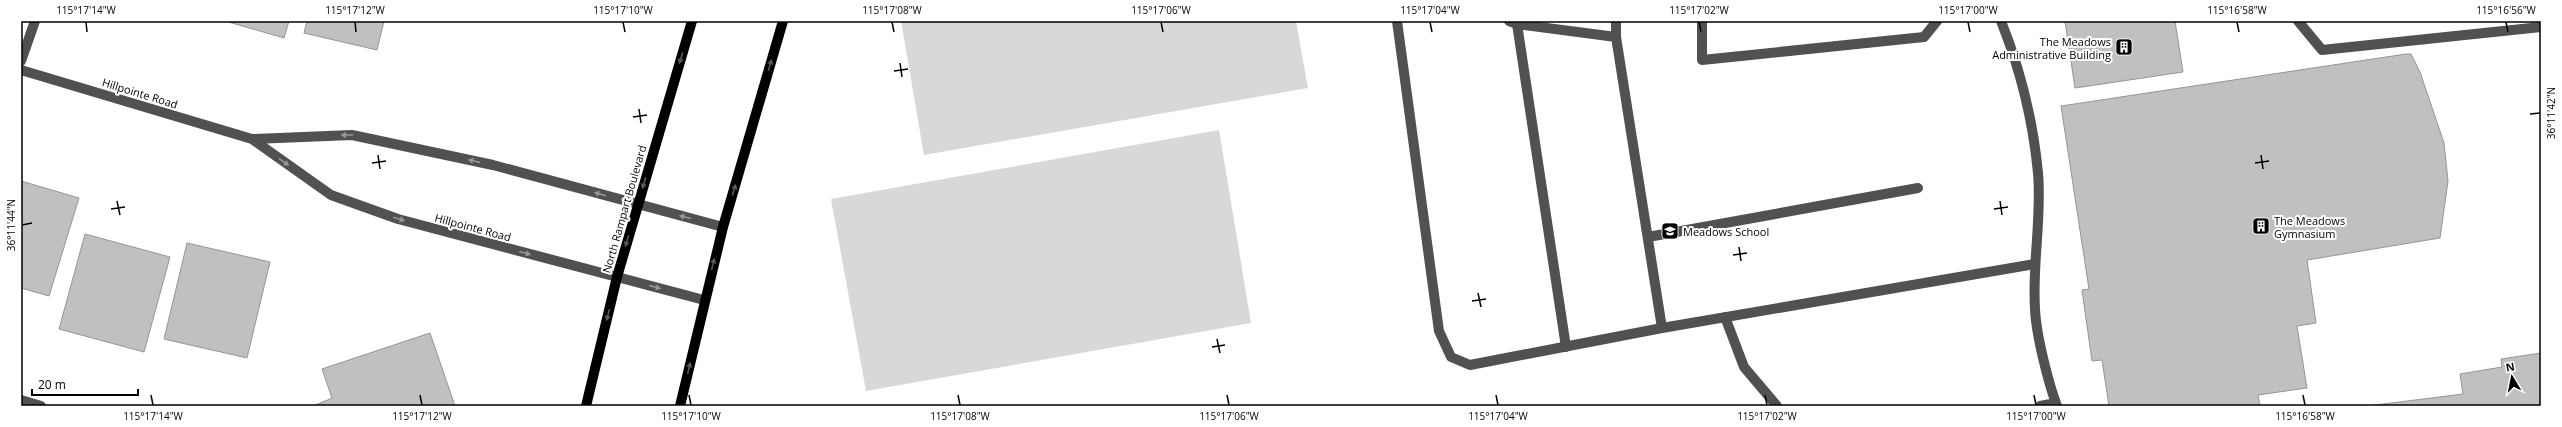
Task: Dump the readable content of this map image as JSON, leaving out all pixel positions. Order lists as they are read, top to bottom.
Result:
{
  "streets": {
    "main road": ["North Rampart Boulevard"],
    "street": ["Hillpointe Road"]
  },
  "crossings": [
    ["Hillpointe Road", "North Rampart Boulevard"]
  ],
  "places": {
    "building": ["The Meadows Administrative Building", "The Meadows Gymnasium"],
    "school or university": ["Meadows School"]
  },
  "scale_bar": "20 m",
  "north": "top",
  "coordinates": [
    "115°17'14\"W",
    "115°17'12\"W",
    "115°17'10\"W",
    "115°17'08\"W",
    "115°17'06\"W",
    "115°17'04\"W",
    "115°17'02\"W",
    "115°17'00\"W",
    "115°16'58\"W",
    "115°16'56\"W",
    "36°11'42\"N",
    "36°11'44\"N"
  ]
}
